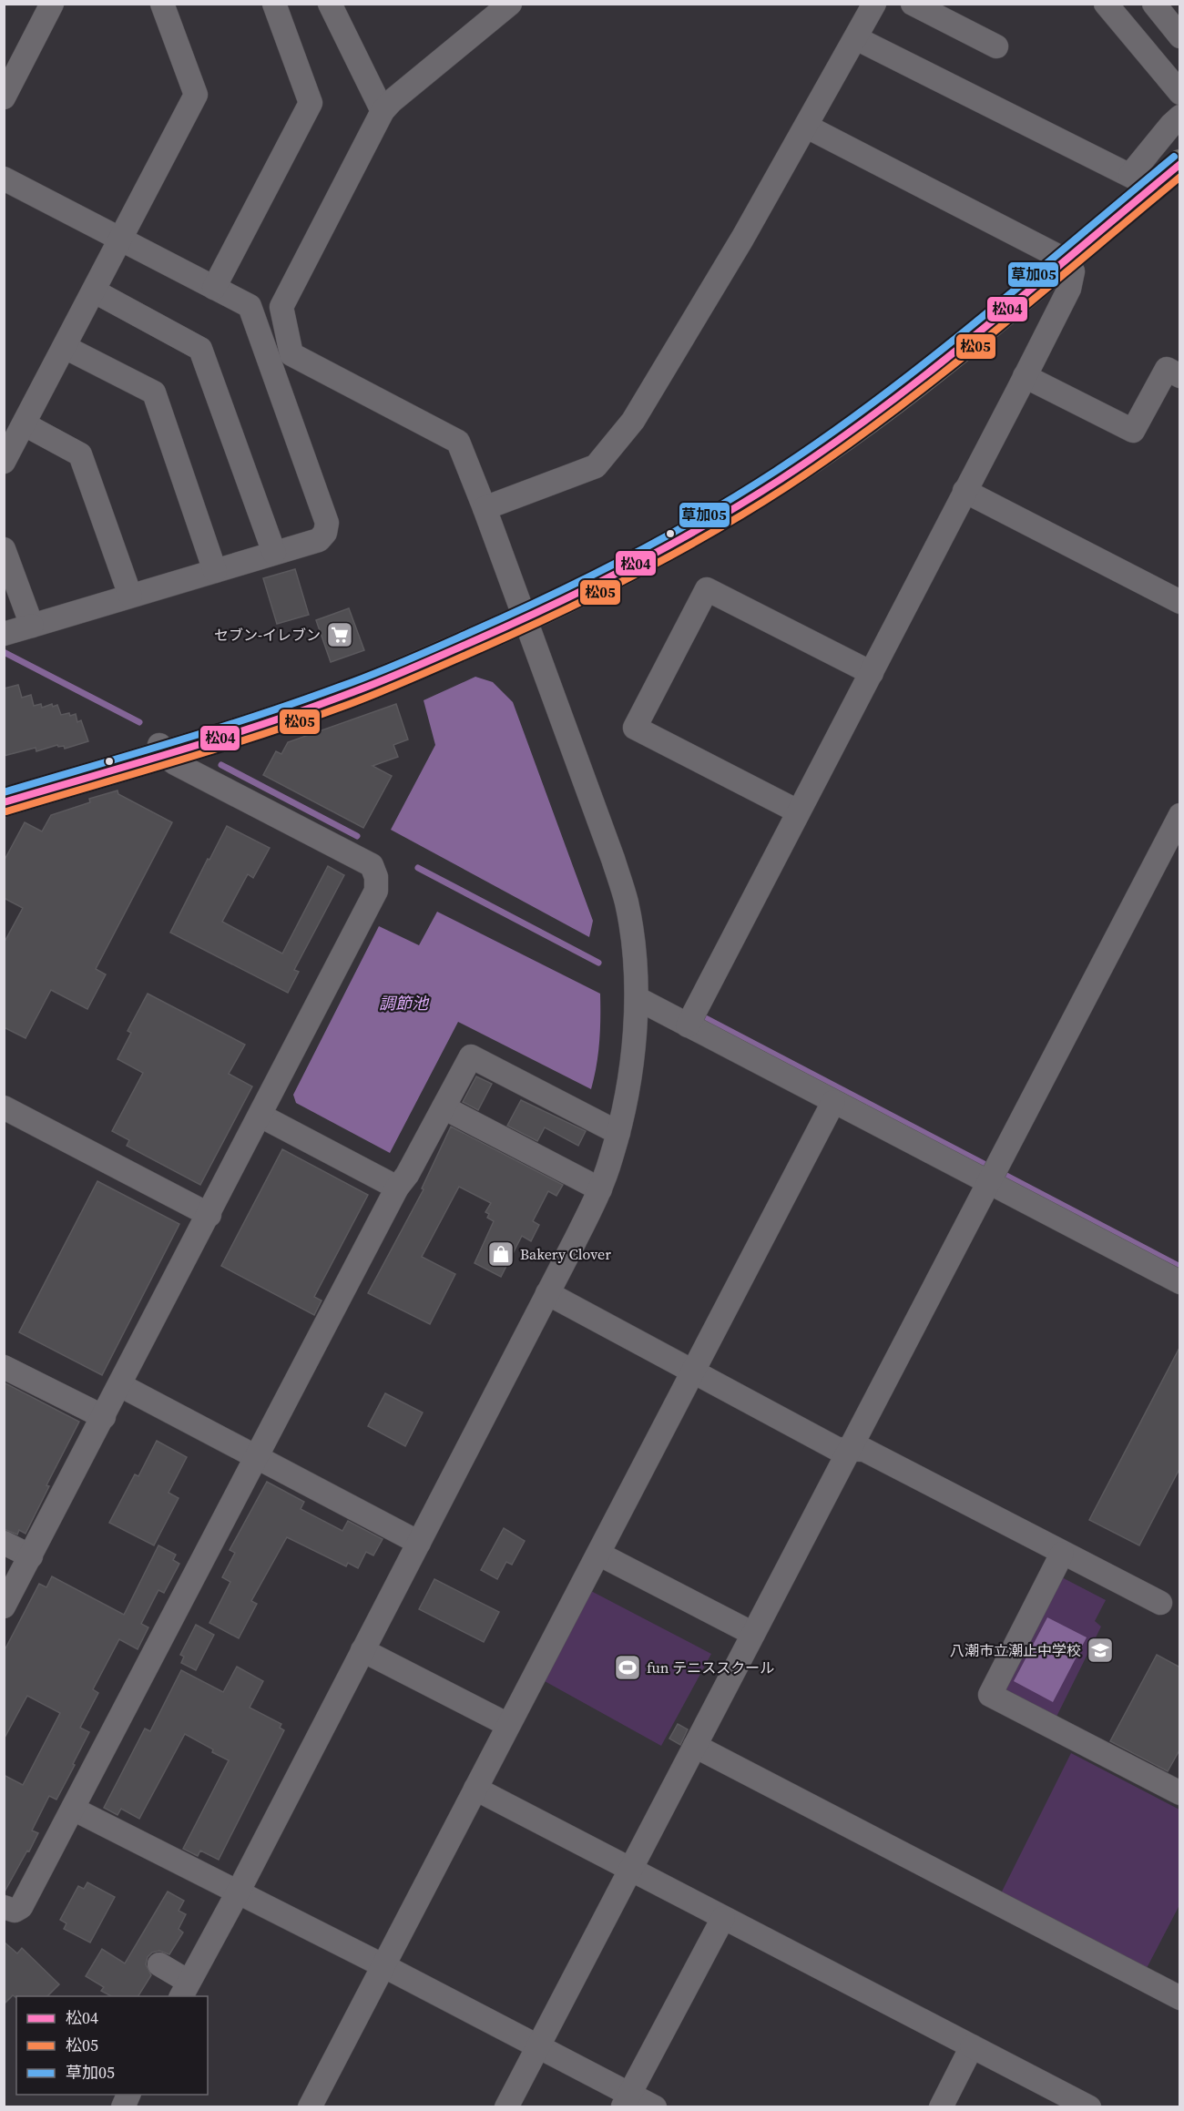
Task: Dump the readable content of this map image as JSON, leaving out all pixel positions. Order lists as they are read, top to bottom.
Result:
{
  "water": ["調節池"],
  "places": {
    "supermarket": ["セブン-イレブン"],
    "shop": ["Bakery Clover"],
    "school or university": ["八潮市立潮止中学校"],
    "sports": ["fun テニススクール"]
  },
  "lines": ["transit line 草加05", "transit line 松04", "transit line 松05"],
  "legend": ["松04", "松05", "草加05"]
}
